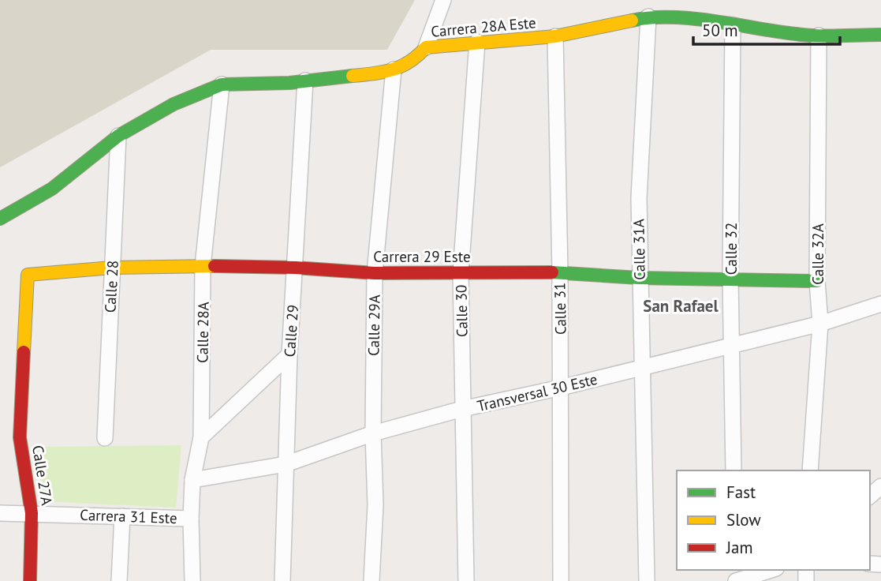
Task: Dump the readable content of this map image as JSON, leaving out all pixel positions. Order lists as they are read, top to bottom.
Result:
{
  "streets": {
    "street": [
      "Carrera 28A Este",
      "Calle 32",
      "Calle 31A",
      "Calle 32A",
      "Carrera 29 Este",
      "Calle 28",
      "Calle 31",
      "Calle 30",
      "Calle 29A",
      "Calle 29",
      "Calle 28A",
      "Transversal 30 Este",
      "Calle 27A",
      "Carrera 31 Este"
    ]
  },
  "crossings": [
    ["Carrera 28A Este", "Calle 32"],
    ["Carrera 28A Este", "Calle 31A"],
    ["Carrera 28A Este", "Calle 32A"],
    ["Carrera 28A Este", "Calle 28"],
    ["Carrera 28A Este", "Calle 31"],
    ["Carrera 28A Este", "Calle 30"],
    ["Carrera 28A Este", "Calle 29A"],
    ["Carrera 28A Este", "Calle 29"],
    ["Carrera 28A Este", "Calle 28A"],
    ["Calle 32", "Carrera 29 Este"],
    ["Calle 32", "Transversal 30 Este"],
    ["Calle 31A", "Carrera 29 Este"],
    ["Calle 31A", "Transversal 30 Este"],
    ["Calle 32A", "Carrera 29 Este"],
    ["Calle 32A", "Transversal 30 Este"],
    ["Carrera 29 Este", "Calle 28"],
    ["Carrera 29 Este", "Calle 31"],
    ["Carrera 29 Este", "Calle 30"],
    ["Carrera 29 Este", "Calle 29A"],
    ["Carrera 29 Este", "Calle 29"],
    ["Carrera 29 Este", "Calle 28A"],
    ["Carrera 29 Este", "Calle 27A"],
    ["Calle 31", "Transversal 30 Este"],
    ["Calle 30", "Transversal 30 Este"],
    ["Calle 29A", "Transversal 30 Este"],
    ["Calle 29", "Transversal 30 Este"],
    ["Calle 28A", "Transversal 30 Este"],
    ["Calle 28A", "Carrera 31 Este"],
    ["Calle 27A", "Carrera 31 Este"]
  ],
  "districts": ["San Rafael"],
  "legend": ["Fast", "Slow", "Jam"],
  "scale_bar": "50 m"
}
